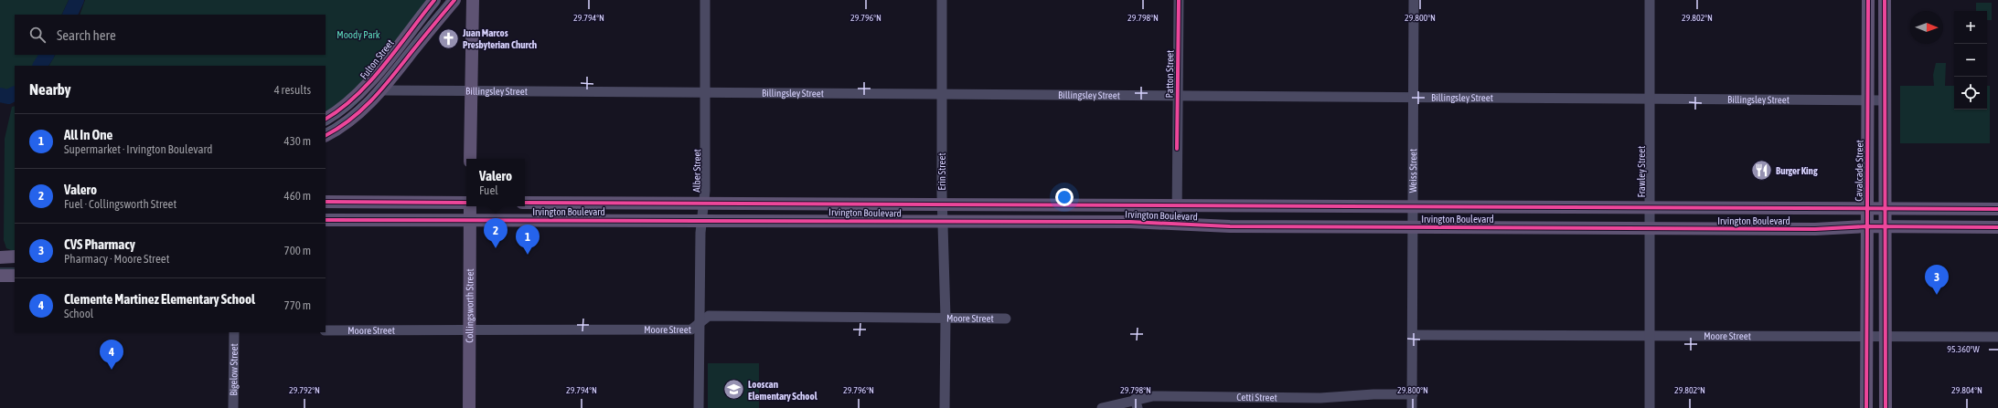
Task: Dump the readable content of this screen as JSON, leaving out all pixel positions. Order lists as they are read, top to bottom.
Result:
{
  "streets": {
    "main road": [
      "Fulton Street",
      "Cavalcade Street",
      "Irvington Boulevard",
      "Collingsworth Street"
    ],
    "street": [
      "Patton Street",
      "Billingsley Street",
      "Alber Street",
      "Weiss Street",
      "Erin Street",
      "Frawley Street",
      "Moore Street",
      "Bigelow Street",
      "Cetti Street"
    ]
  },
  "crossings": [
    ["Patton Street", "Billingsley Street"],
    ["Patton Street", "Irvington Boulevard"],
    ["Billingsley Street", "Alber Street"],
    ["Billingsley Street", "Weiss Street"],
    ["Billingsley Street", "Cavalcade Street"],
    ["Billingsley Street", "Erin Street"],
    ["Billingsley Street", "Frawley Street"],
    ["Alber Street", "Irvington Boulevard"],
    ["Alber Street", "Moore Street"],
    ["Weiss Street", "Irvington Boulevard"],
    ["Weiss Street", "Moore Street"],
    ["Weiss Street", "Cetti Street"],
    ["Cavalcade Street", "Irvington Boulevard"],
    ["Cavalcade Street", "Moore Street"],
    ["Erin Street", "Irvington Boulevard"],
    ["Erin Street", "Moore Street"],
    ["Frawley Street", "Irvington Boulevard"],
    ["Frawley Street", "Moore Street"],
    ["Irvington Boulevard", "Collingsworth Street"],
    ["Collingsworth Street", "Moore Street"]
  ],
  "parks": ["Moody Park"],
  "places": {
    "church": ["Juan Marcos Presbyterian Church"],
    "restaurant": ["Burger King"],
    "school or university": ["Looscan Elementary School"]
  },
  "north": "right",
  "page": {
    "map_buttons": ["+", "−"],
    "search": "Search here",
    "heading": ["Nearby", "4 results"],
    "list": [
      {
        "mark": "1",
        "name": "All In One",
        "note": "Supermarket · Irvington Boulevard",
        "value": "430 m"
      },
      {
        "mark": "2",
        "name": "Valero",
        "note": "Fuel · Collingsworth Street",
        "value": "460 m"
      },
      {
        "mark": "3",
        "name": "CVS Pharmacy",
        "note": "Pharmacy · Moore Street",
        "value": "700 m"
      },
      {
        "mark": "4",
        "name": "Clemente Martinez Elementary School",
        "note": "School",
        "value": "770 m"
      }
    ],
    "popup": ["Valero", "Fuel"],
    "pins": [
      "2",
      "1",
      "3",
      "4"
    ]
  },
  "coordinates": [
    "29.794°N",
    "29.796°N",
    "29.798°N",
    "29.800°N",
    "29.802°N",
    "95.360°W",
    "29.792°N",
    "29.804°N"
  ]
}
